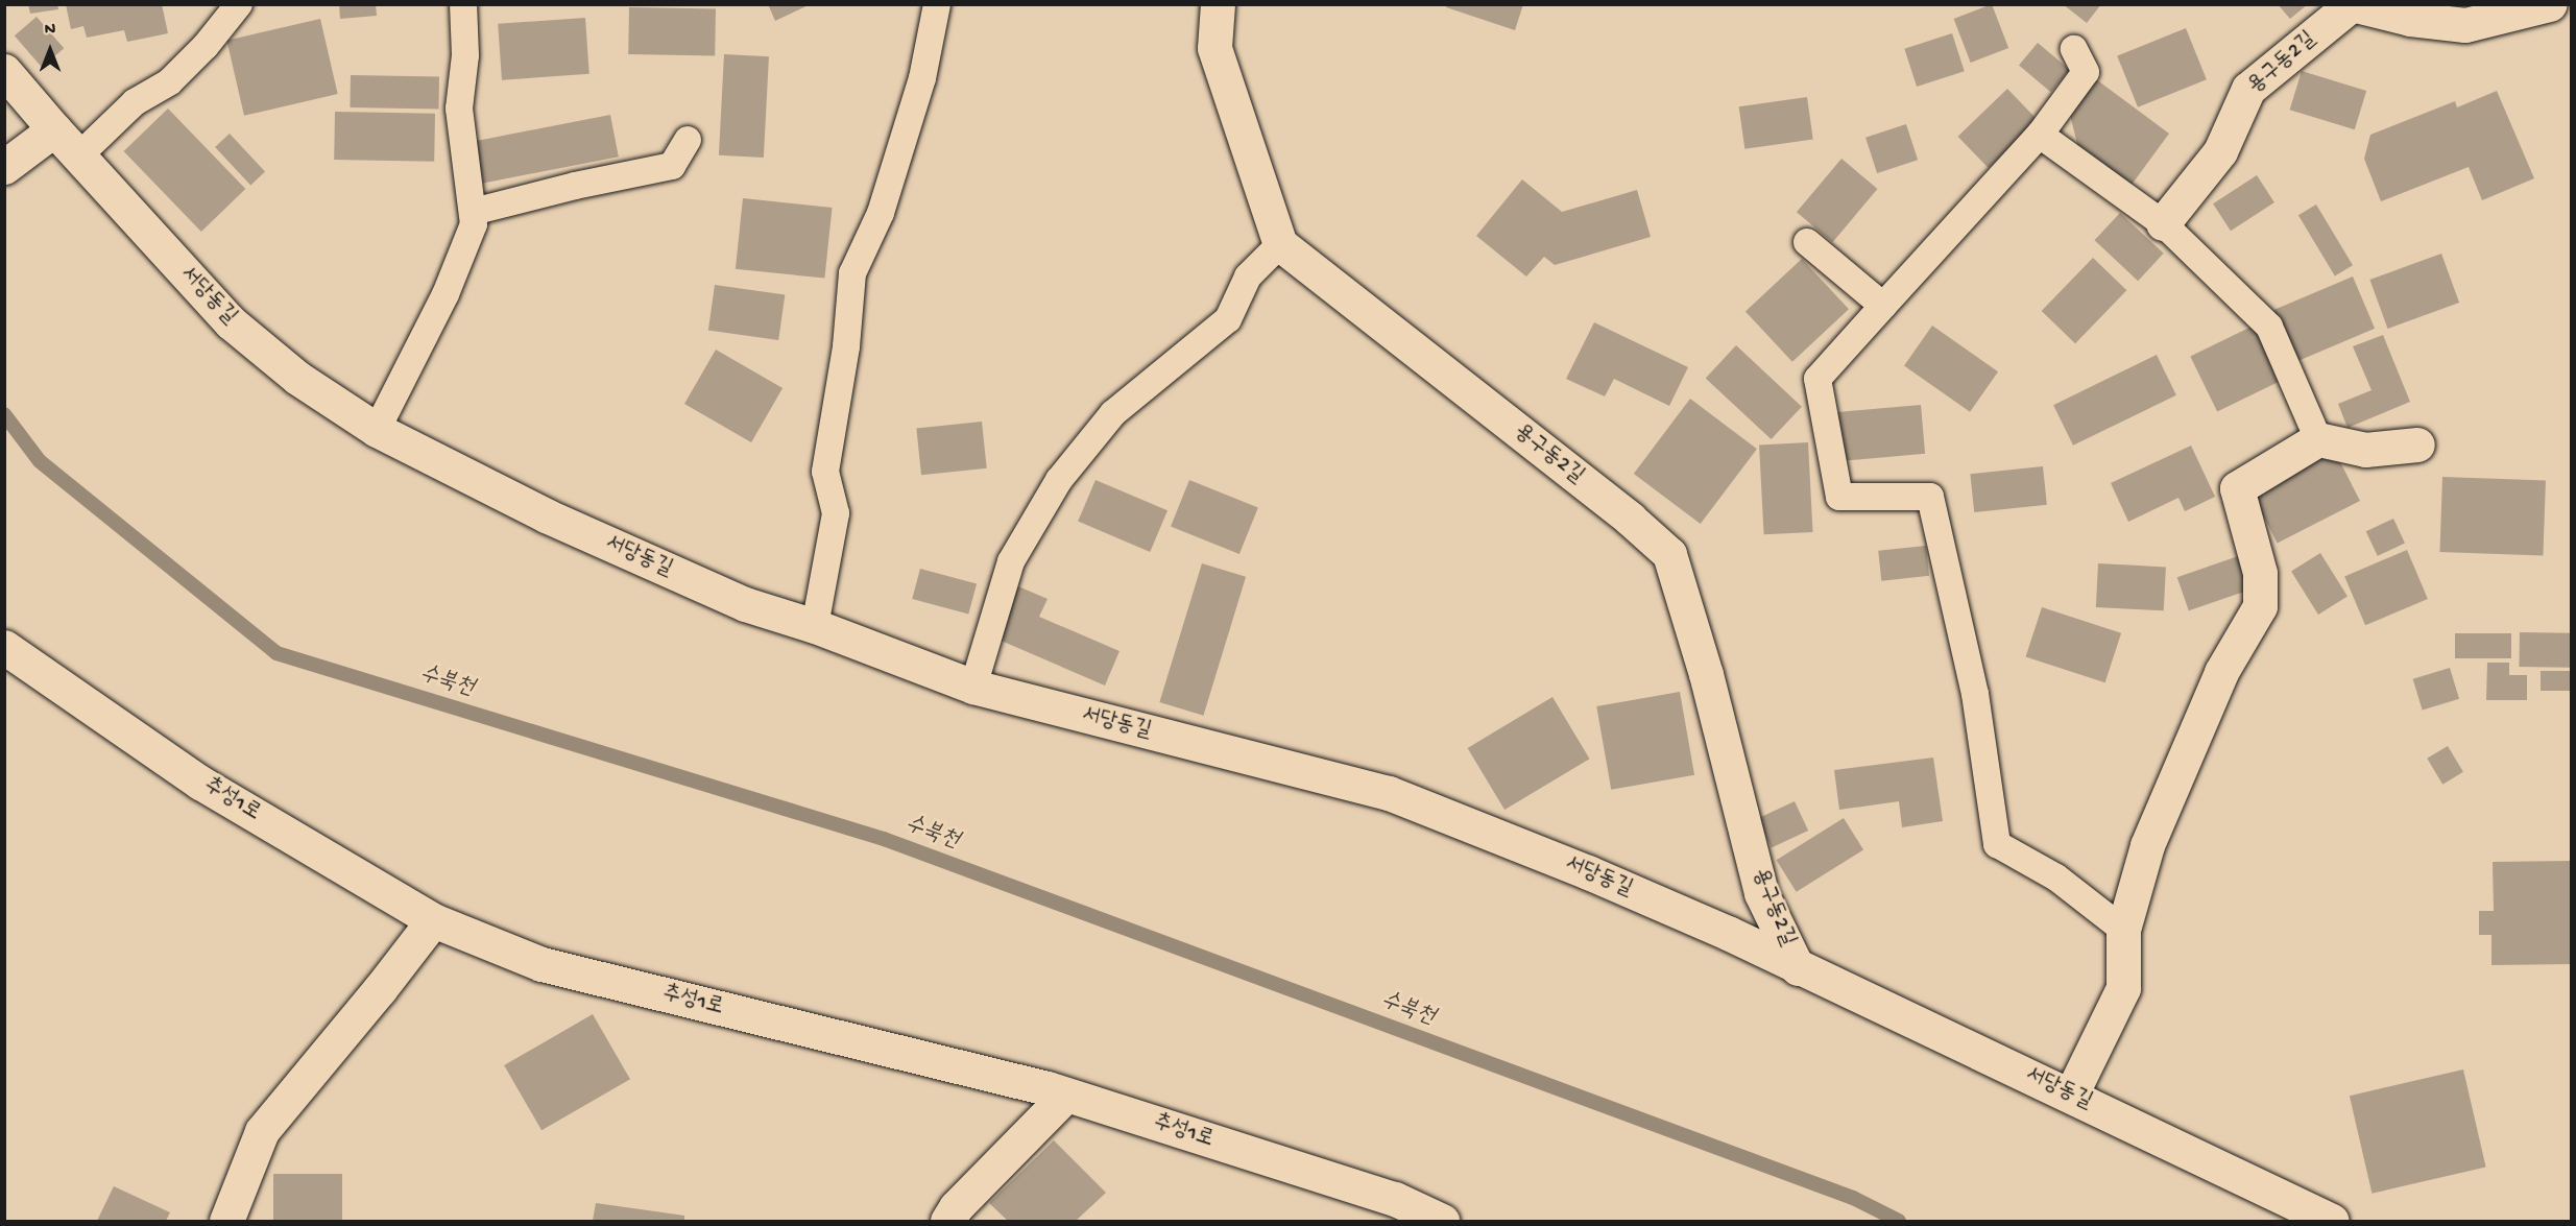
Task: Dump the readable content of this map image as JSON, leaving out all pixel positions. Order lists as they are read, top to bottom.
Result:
{
  "streets": {
    "street": ["용구동2길", "서당동길", "추성1로"]
  },
  "crossings": [
    ["용구동2길", "서당동길"]
  ],
  "water": ["수북천"],
  "north": "top"
}
